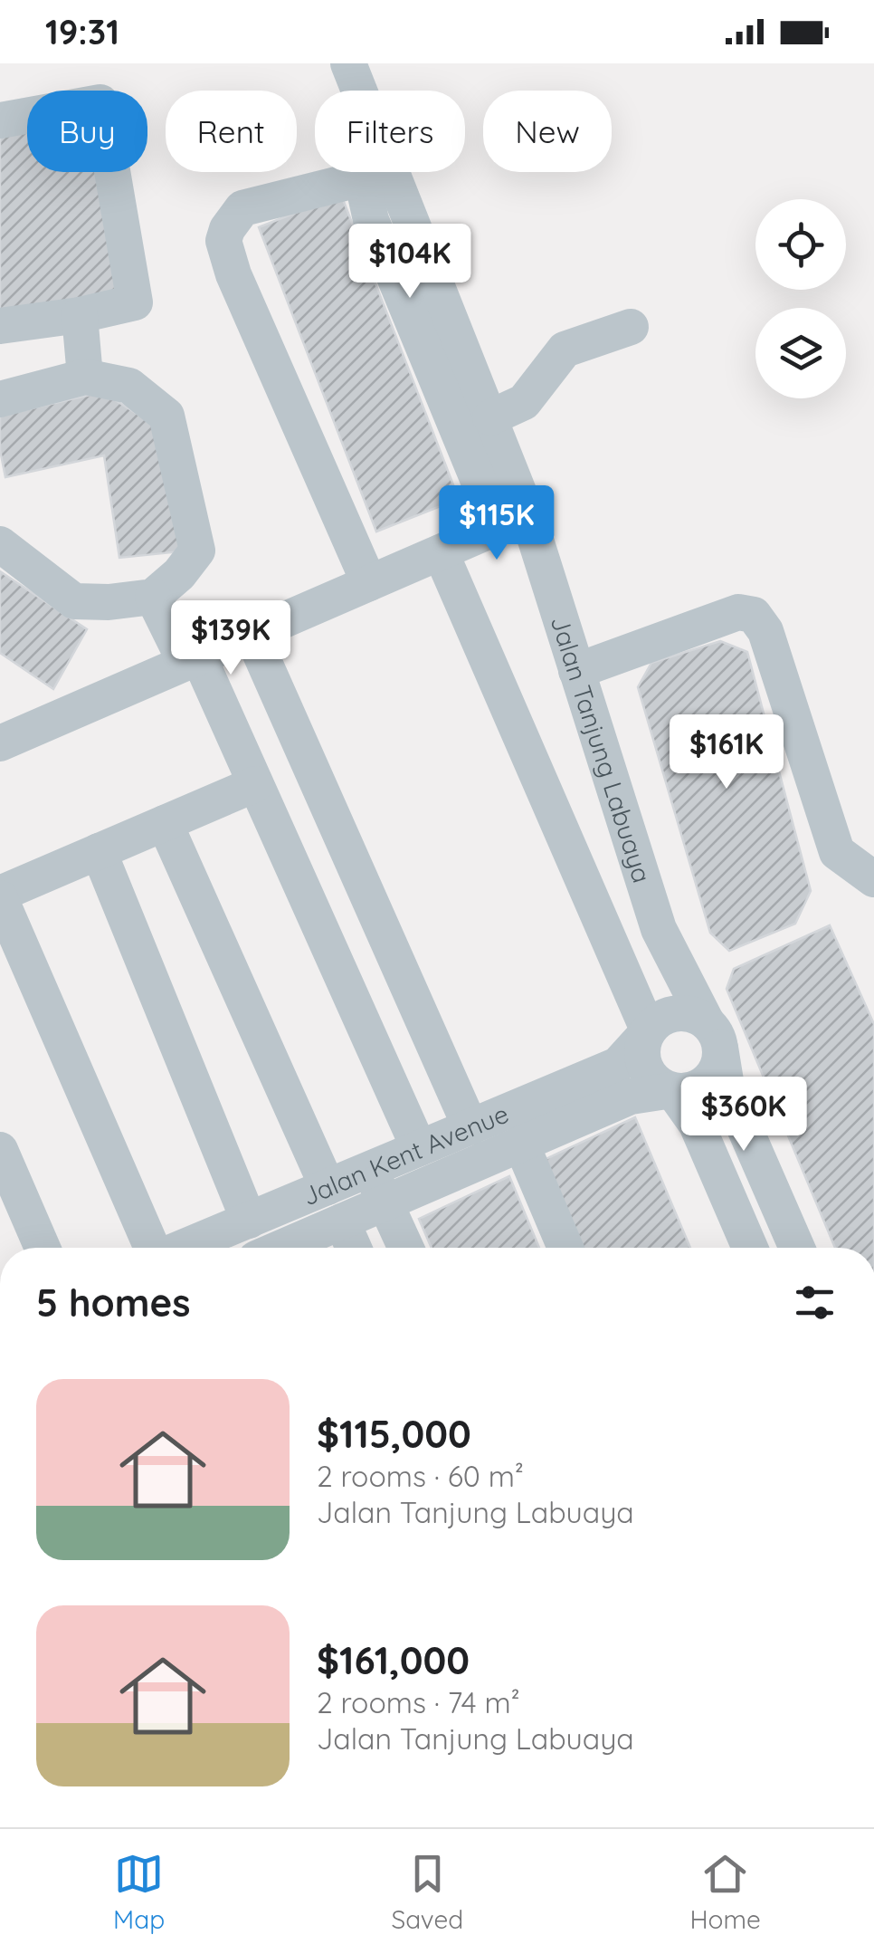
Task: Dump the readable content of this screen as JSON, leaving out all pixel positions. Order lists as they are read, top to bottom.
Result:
{
  "streets": {
    "street": ["Jalan Tanjung Labuaya", "Jalan Kent Avenue"]
  },
  "page": {
    "status": "19:31",
    "chip": [
      "Buy",
      "Rent",
      "Filters",
      "New"
    ],
    "price": [
      "$104K",
      "$115K",
      "$139K",
      "$161K",
      "$360K"
    ],
    "heading": "5 homes",
    "list": [
      {
        "name": "$115,000",
        "note": "2 rooms · 60 m² · Jalan Tanjung Labuaya"
      },
      {
        "name": "$161,000",
        "note": "2 rooms · 74 m² · Jalan Tanjung Labuaya"
      }
    ],
    "tabs": ["Map", "Saved", "Home"]
  }
}
